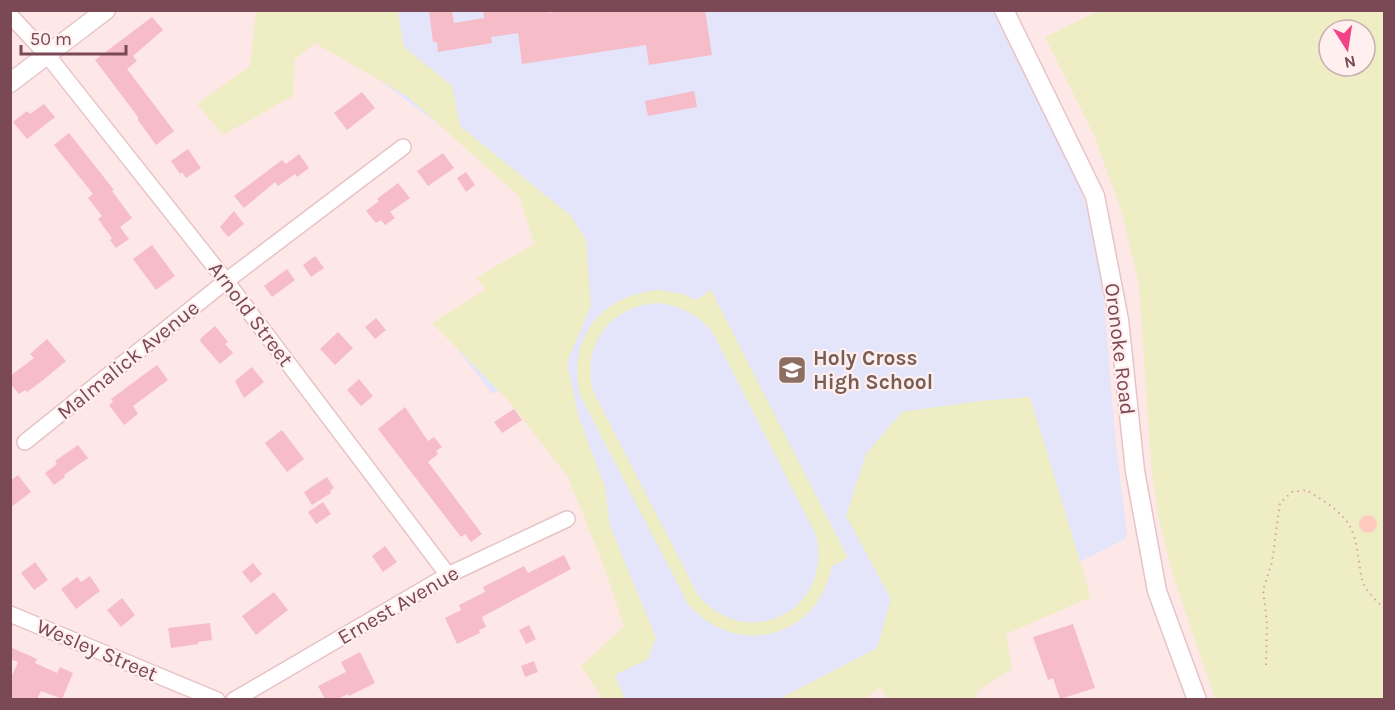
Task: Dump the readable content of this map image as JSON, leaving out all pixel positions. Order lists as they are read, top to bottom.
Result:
{
  "streets": {
    "street": [
      "Arnold Street",
      "Oronoke Road",
      "Malmalick Avenue",
      "Ernest Avenue",
      "Wesley Street"
    ]
  },
  "crossings": [
    ["Arnold Street", "Malmalick Avenue"],
    ["Arnold Street", "Ernest Avenue"]
  ],
  "places": {
    "school or university": ["Holy Cross High School"]
  },
  "scale_bar": "50 m",
  "north": "bottom"
}
